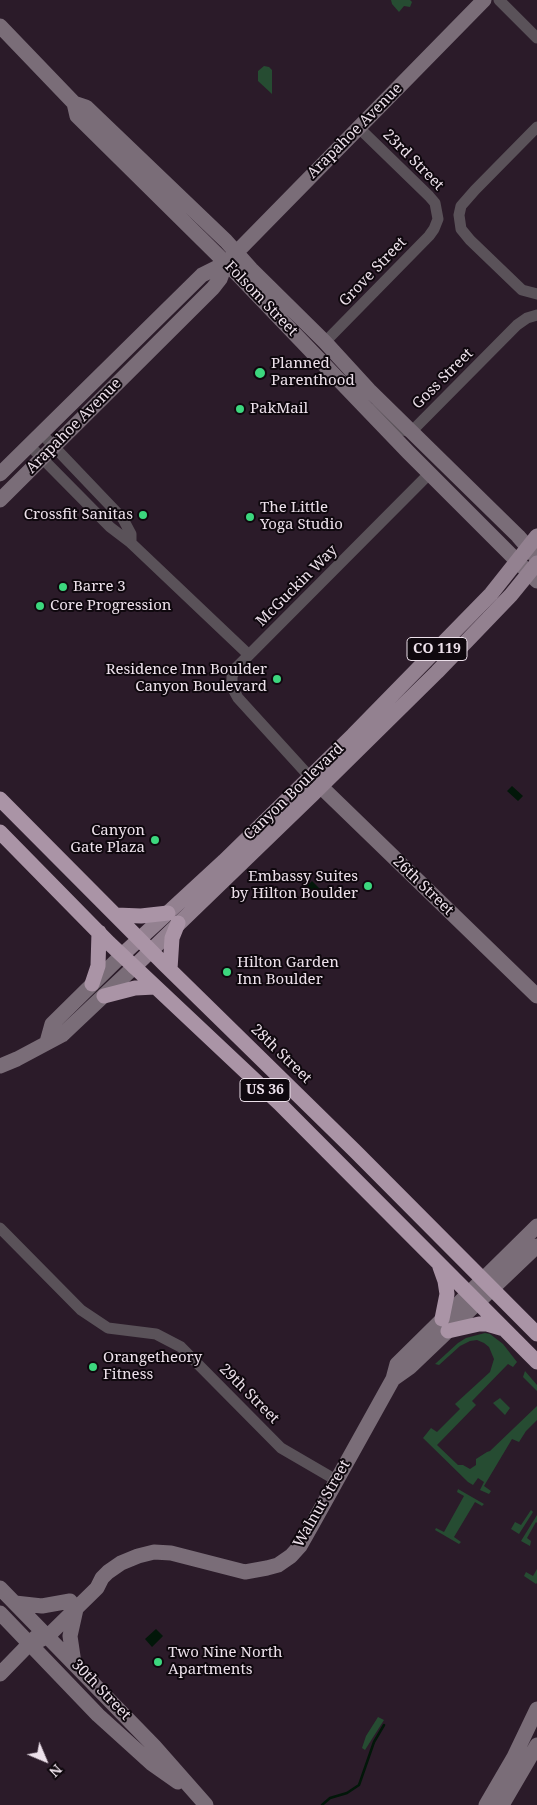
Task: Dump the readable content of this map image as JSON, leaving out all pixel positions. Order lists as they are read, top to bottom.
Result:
{
  "streets": {
    "highway": ["28th Street", "US 36"],
    "main road": [
      "Arapahoe Avenue",
      "Folsom Street",
      "CO 119",
      "Canyon Boulevard",
      "26th Street",
      "Walnut Street",
      "30th Street"
    ],
    "street": [
      "23rd Street",
      "Grove Street",
      "Goss Street",
      "McGuckin Way",
      "29th Street"
    ]
  },
  "crossings": [
    ["Arapahoe Avenue", "23rd Street"],
    ["Arapahoe Avenue", "Folsom Street"],
    ["23rd Street", "Grove Street"],
    ["Grove Street", "Folsom Street"],
    ["Folsom Street", "Goss Street"],
    ["Folsom Street", "McGuckin Way"],
    ["Folsom Street", "Canyon Boulevard"],
    ["McGuckin Way", "Canyon Boulevard"],
    ["McGuckin Way", "26th Street"],
    ["Canyon Boulevard", "26th Street"],
    ["Canyon Boulevard", "28th Street"],
    ["Canyon Boulevard", "US 36"],
    ["28th Street", "Walnut Street"],
    ["US 36", "Walnut Street"],
    ["29th Street", "Walnut Street"],
    ["Walnut Street", "30th Street"]
  ],
  "places": [
    "Planned Parenthood",
    "PakMail",
    "Crossfit Sanitas",
    "The Little Yoga Studio",
    "Barre 3",
    "Core Progression",
    "Residence Inn Boulder Canyon Boulevard",
    "Canyon Gate Plaza",
    "Embassy Suites by Hilton Boulder",
    "Hilton Garden Inn Boulder",
    "Orangetheory Fitness",
    "Two Nine North Apartments"
  ],
  "north": "bottom right"
}
